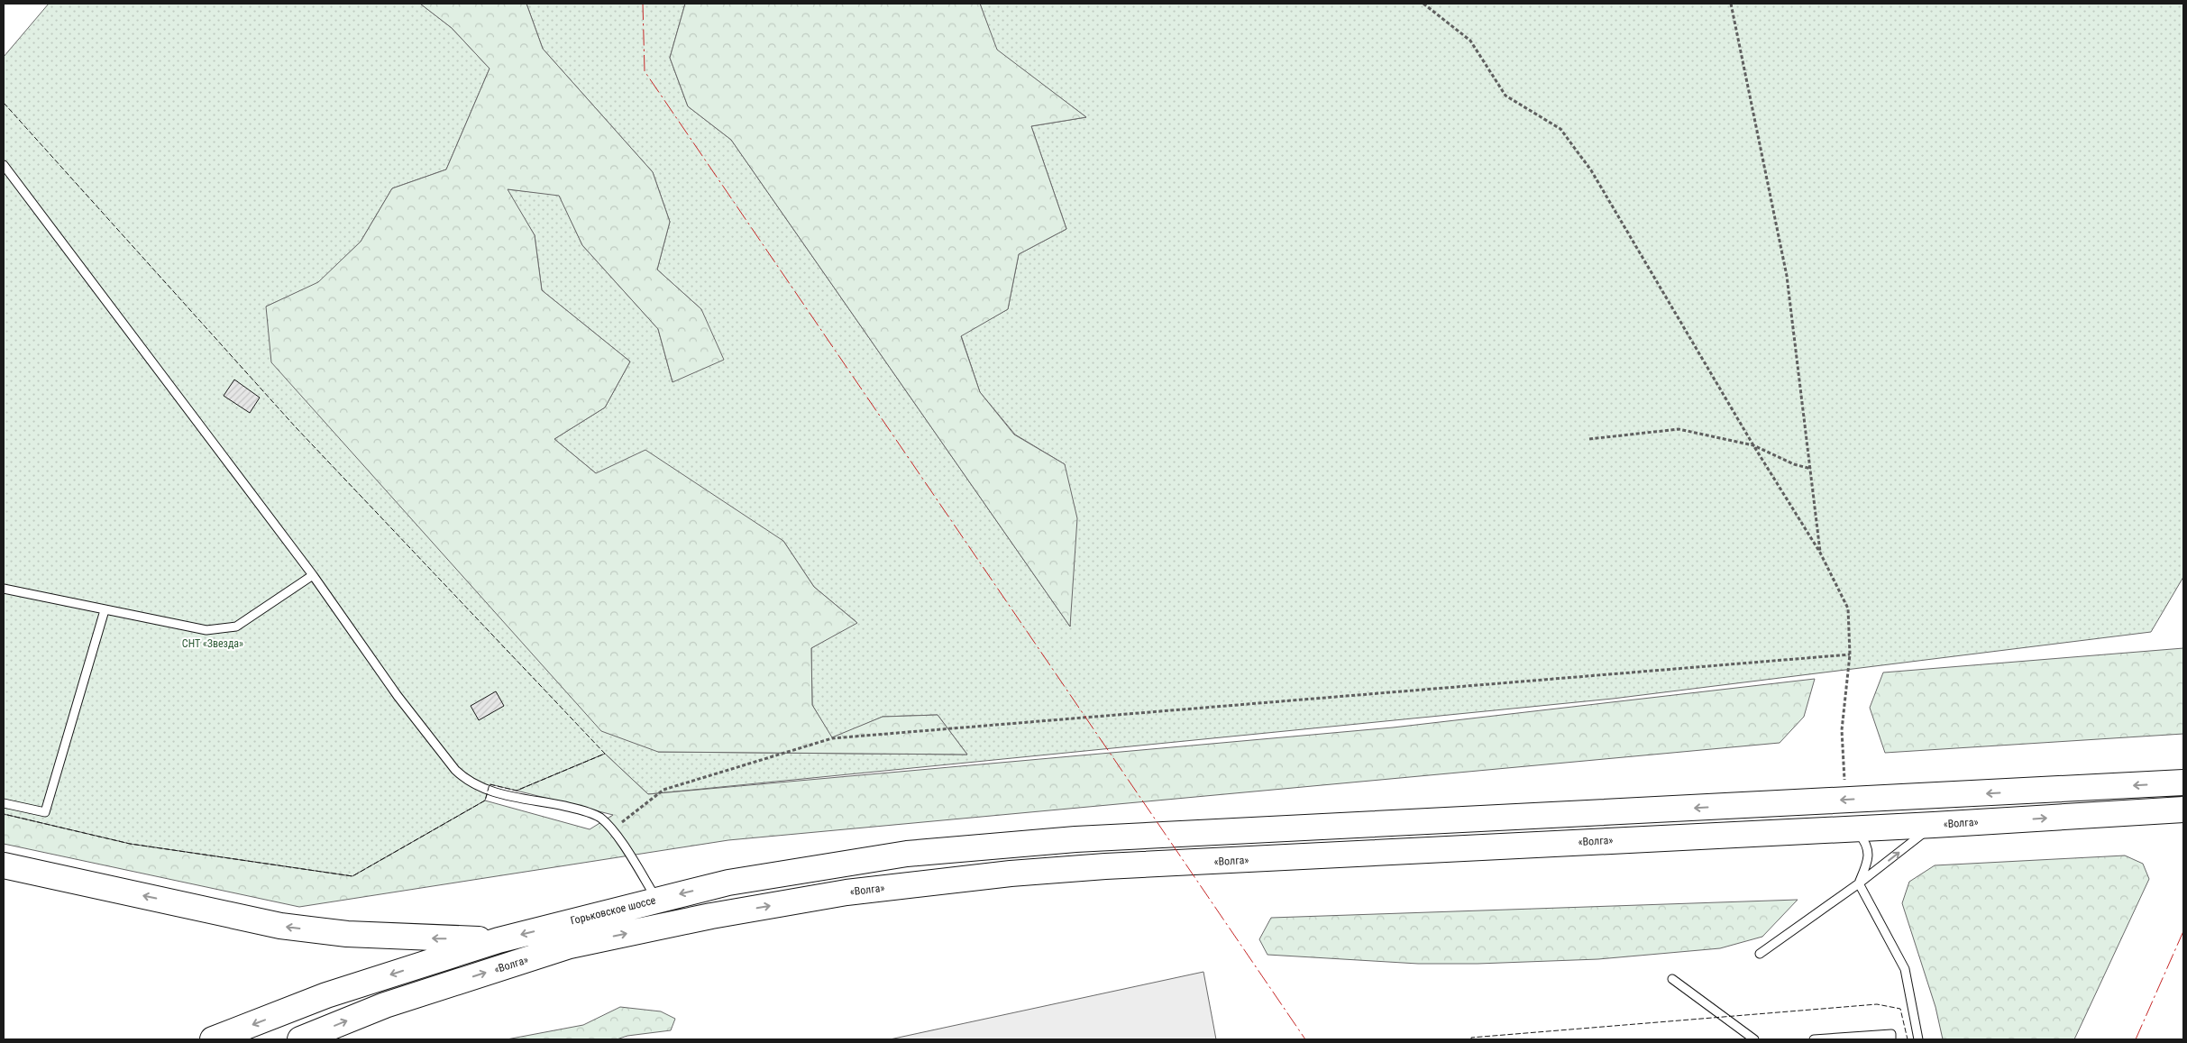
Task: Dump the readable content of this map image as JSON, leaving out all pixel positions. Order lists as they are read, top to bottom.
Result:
{
  "streets": {
    "highway": ["«Волга»", "Горьковское шоссе"]
  },
  "one_way": ["Горьковское шоссе"],
  "parks": ["СНТ «Звезда»"]
}
